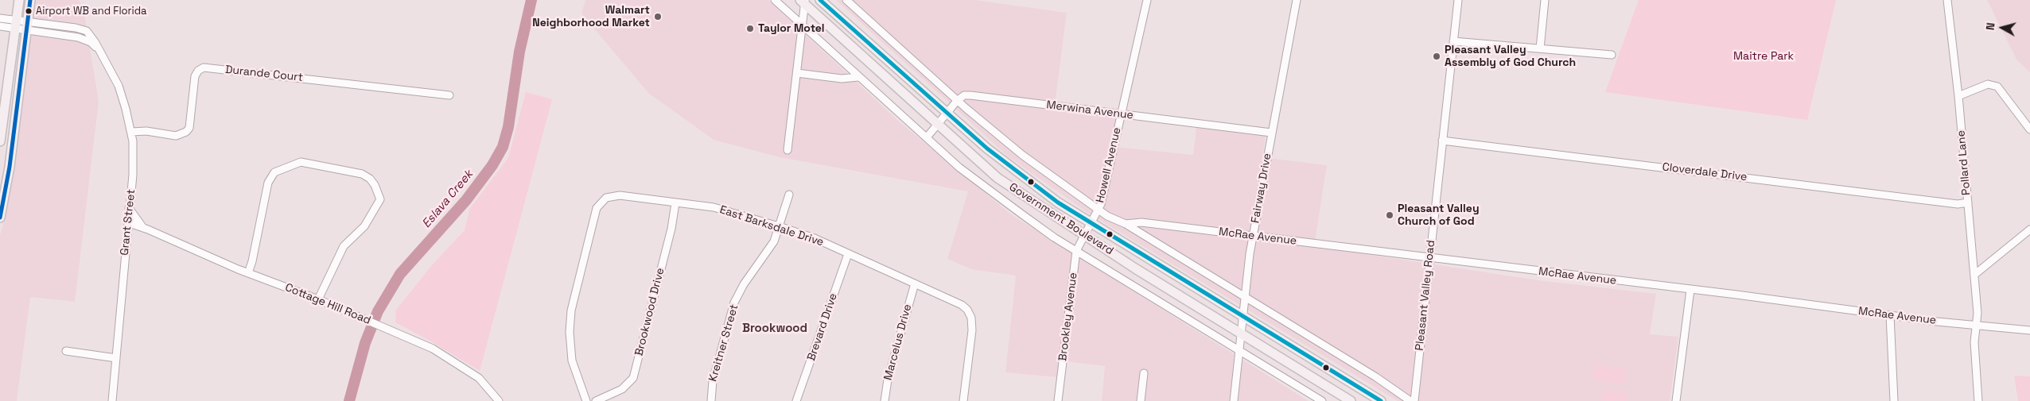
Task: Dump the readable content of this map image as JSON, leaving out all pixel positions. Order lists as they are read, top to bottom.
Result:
{
  "streets": {
    "main road": ["Government Boulevard"],
    "street": [
      "Durande Court",
      "Merwina Avenue",
      "Pollard Lane",
      "Howell Avenue",
      "Cloverdale Drive",
      "Fairway Drive",
      "Grant Street",
      "East Barksdale Drive",
      "McRae Avenue",
      "Pleasant Valley Road",
      "Cottage Hill Road",
      "Brookwood Drive",
      "Brookley Avenue",
      "Brevard Drive",
      "Marcelus Drive",
      "Kreitner Street"
    ]
  },
  "crossings": [
    ["Durande Court", "Grant Street"],
    ["Merwina Avenue", "Howell Avenue"],
    ["Merwina Avenue", "Fairway Drive"],
    ["Pollard Lane", "Cloverdale Drive"],
    ["Pollard Lane", "McRae Avenue"],
    ["Howell Avenue", "Government Boulevard"],
    ["Howell Avenue", "Brookley Avenue"],
    ["Cloverdale Drive", "Pleasant Valley Road"],
    ["Fairway Drive", "Government Boulevard"],
    ["Fairway Drive", "McRae Avenue"],
    ["Government Boulevard", "Brookley Avenue"],
    ["Grant Street", "Cottage Hill Road"],
    ["East Barksdale Drive", "Brookwood Drive"],
    ["East Barksdale Drive", "Brevard Drive"],
    ["East Barksdale Drive", "Marcelus Drive"],
    ["East Barksdale Drive", "Kreitner Street"],
    ["McRae Avenue", "Pleasant Valley Road"]
  ],
  "districts": ["Brookwood"],
  "water": ["Eslava Creek"],
  "parks": ["Maitre Park"],
  "places": [
    "Airport WB and Florida",
    "Walmart Neighborhood Market",
    "Taylor Motel",
    "Pleasant Valley Assembly of God Church",
    "Pleasant Valley Church of God"
  ],
  "north": "left"
}
